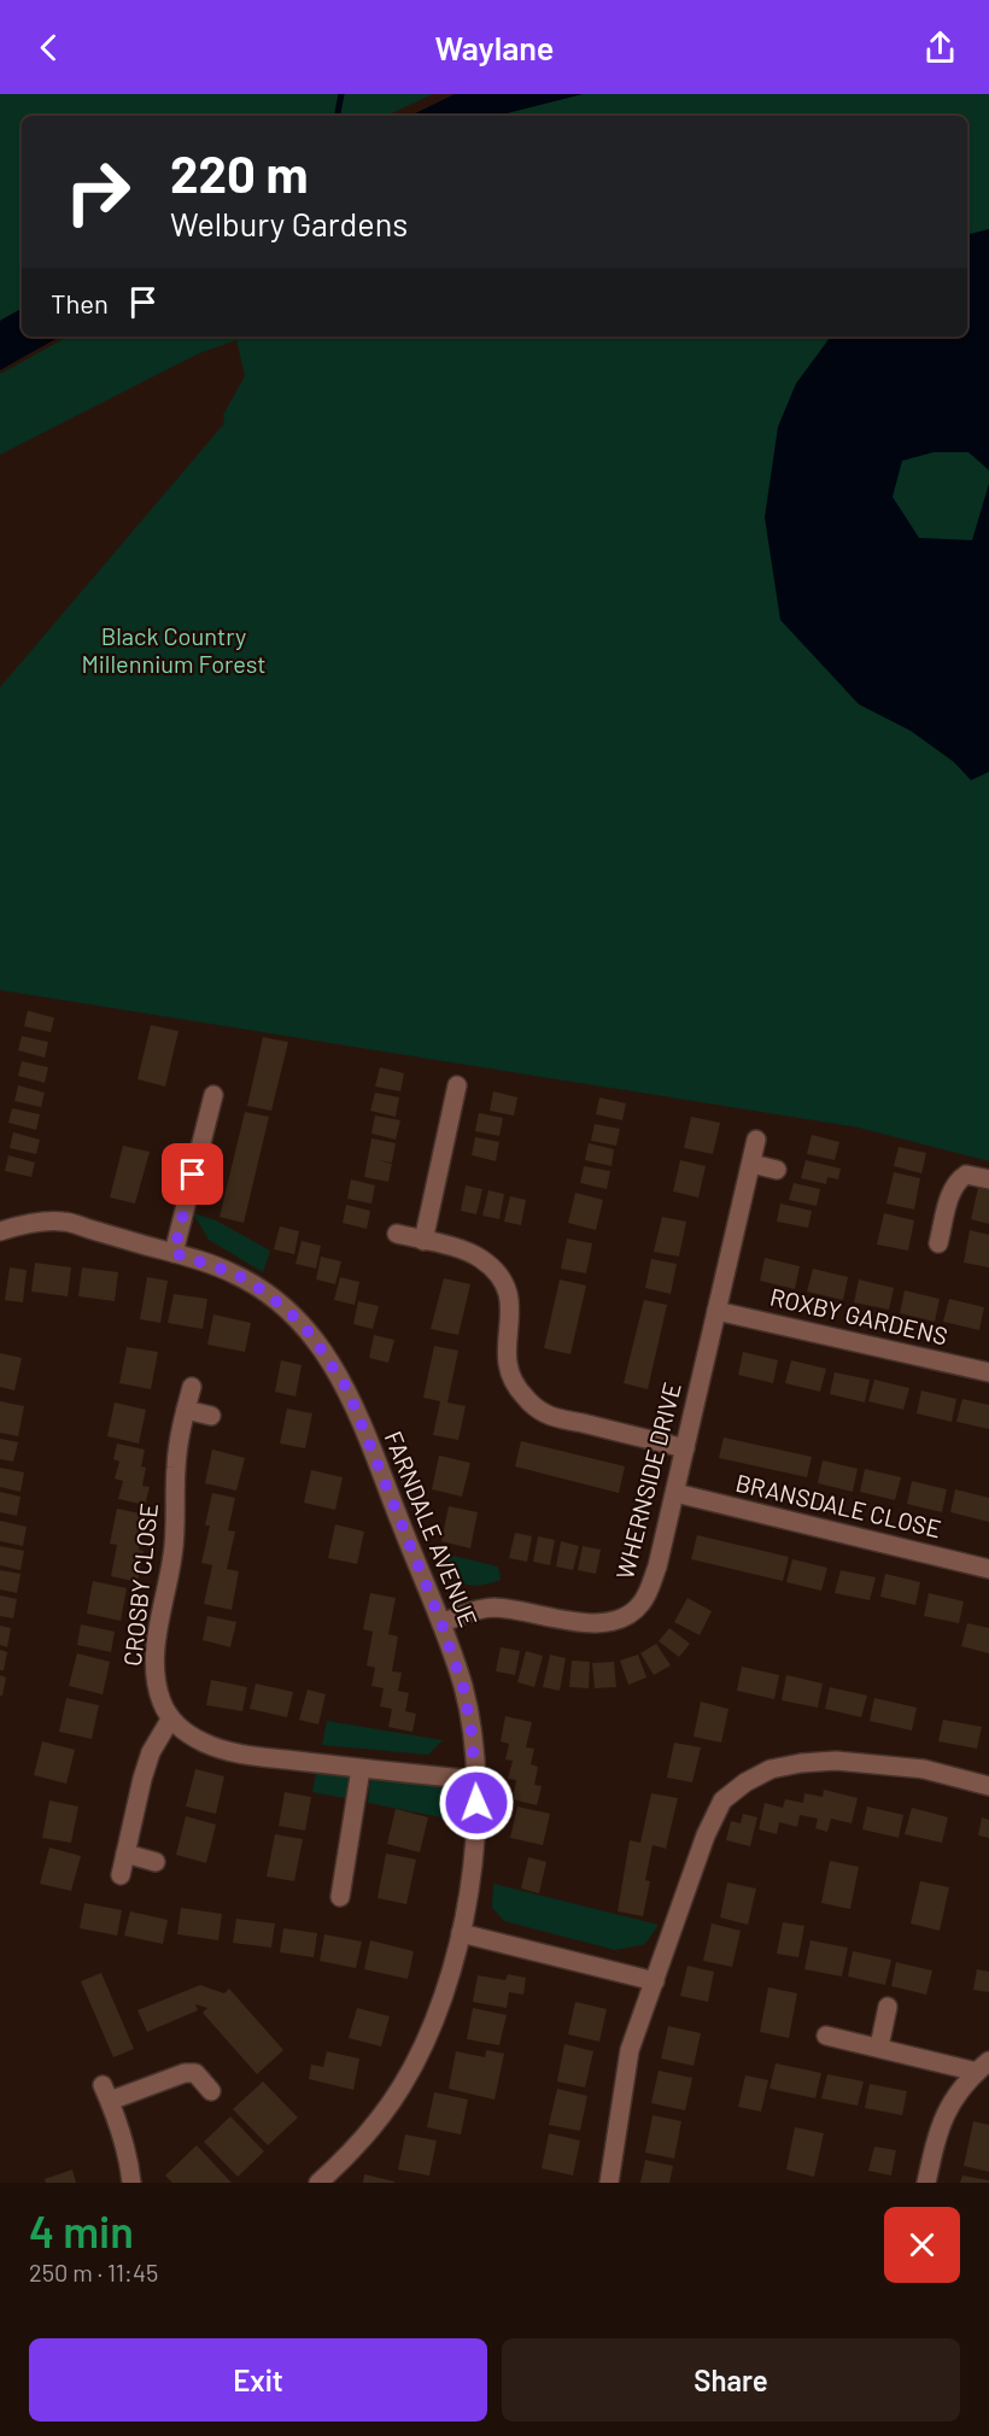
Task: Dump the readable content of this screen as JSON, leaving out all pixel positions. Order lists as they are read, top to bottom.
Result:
{
  "streets": {
    "street": [
      "ROXBY GARDENS",
      "WHERNSIDE DRIVE",
      "BRANSDALE CLOSE",
      "FARNDALE AVENUE",
      "CROSBY CLOSE"
    ]
  },
  "crossings": [
    ["ROXBY GARDENS", "WHERNSIDE DRIVE"],
    ["WHERNSIDE DRIVE", "BRANSDALE CLOSE"],
    ["WHERNSIDE DRIVE", "FARNDALE AVENUE"]
  ],
  "parks": ["Black Country Millennium Forest"],
  "page": {
    "header": "Waylane",
    "turn": ["220 m", "Welbury Gardens"],
    "then": "Then",
    "heading": ["4 min", "250 m · 11:45"],
    "buttons": ["Exit", "Share"]
  }
}
